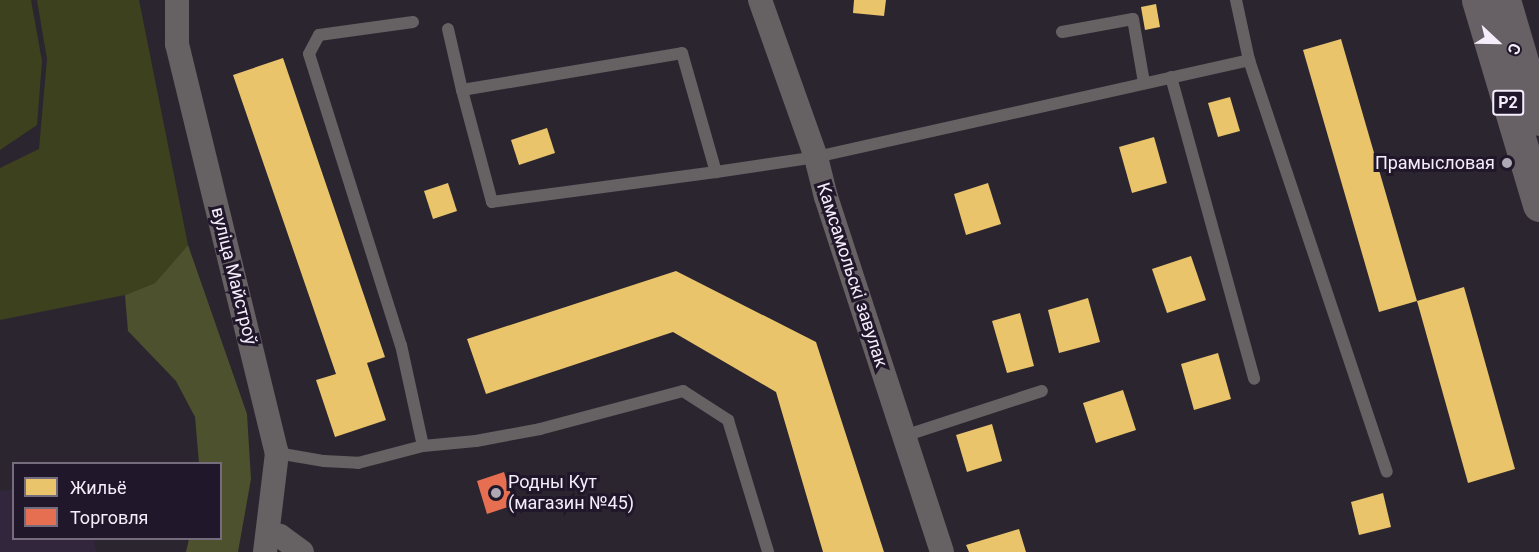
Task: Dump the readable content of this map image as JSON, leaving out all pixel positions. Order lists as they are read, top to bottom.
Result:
{
  "streets": {
    "main road": ["Р2"],
    "street": ["Камсамольскі завулак", "вуліца Майстроў"]
  },
  "places": ["Прамысловая", "Родны Кут (магазин №45)"],
  "legend": ["Жильё", "Торговля"],
  "north": "right"
}
